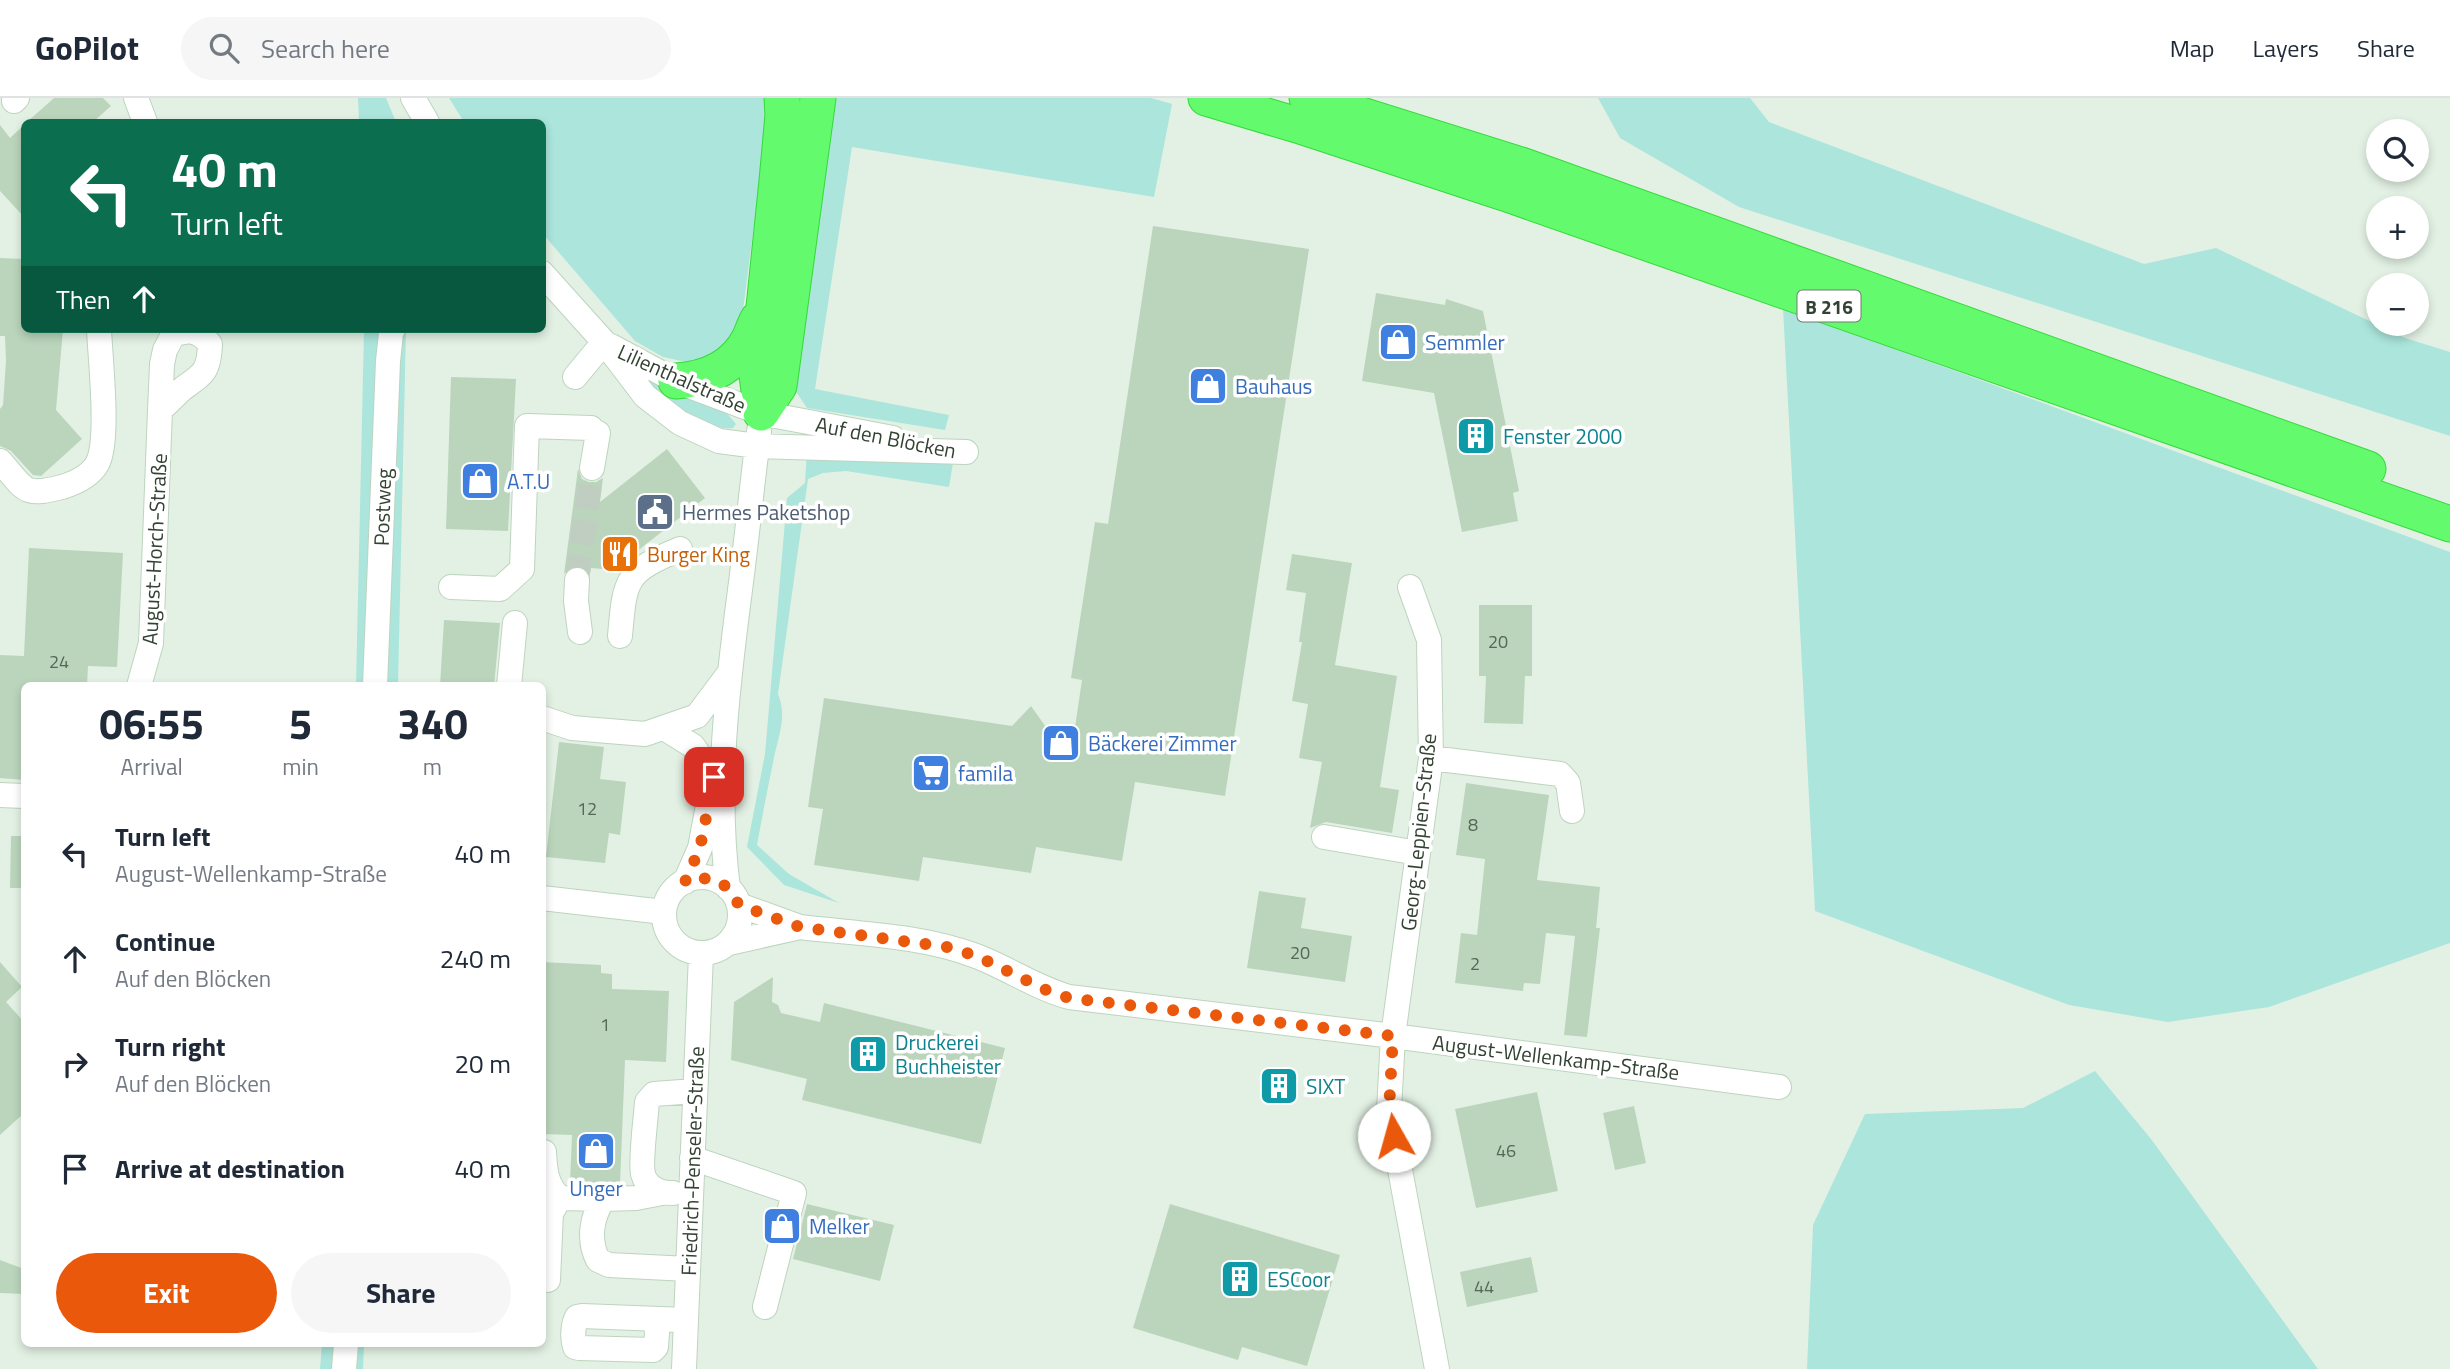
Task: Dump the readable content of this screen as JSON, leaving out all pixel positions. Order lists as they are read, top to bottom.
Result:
{
  "streets": {
    "highway": ["B 216"],
    "street": [
      "Lilienthalstraße",
      "Auf den Blöcken",
      "Postweg",
      "August-Horch-Straße",
      "Georg-Leppien-Straße",
      "August-Wellenkamp-Straße",
      "Friedrich-Penseler-Straße"
    ]
  },
  "crossings": [
    ["Lilienthalstraße", "Auf den Blöcken"],
    ["Georg-Leppien-Straße", "August-Wellenkamp-Straße"],
    ["August-Wellenkamp-Straße", "Friedrich-Penseler-Straße"]
  ],
  "places": {
    "shop": [
      "Semmler",
      "Bauhaus",
      "A.T.U",
      "Bäckerei Zimmer",
      "Unger",
      "Melker"
    ],
    "building": [
      "Fenster 2000",
      "Druckerei Buchheister",
      "SIXT",
      "ESCoor"
    ],
    "public building": ["Hermes Paketshop"],
    "restaurant": ["Burger King"],
    "supermarket": ["famila"]
  },
  "house_numbers": [
    "20",
    "24",
    "12",
    "8",
    "20",
    "2",
    "1",
    "46",
    "44"
  ],
  "page": {
    "header": "GoPilot",
    "search": "Search here",
    "nav": ["Map", "Layers", "Share"],
    "map_buttons": ["+", "−"],
    "turn": ["40 m", "Turn left"],
    "then": "Then",
    "eta": [
      "06:55",
      "Arrival",
      "5",
      "min",
      "340",
      "m"
    ],
    "list": [
      {
        "name": "Turn left",
        "note": "August-Wellenkamp-Straße",
        "value": "40 m"
      },
      {
        "name": "Continue",
        "note": "Auf den Blöcken",
        "value": "240 m"
      },
      {
        "name": "Turn right",
        "note": "Auf den Blöcken",
        "value": "20 m"
      },
      {
        "name": "Arrive at destination",
        "value": "40 m"
      }
    ],
    "buttons": ["Exit", "Share"]
  }
}
